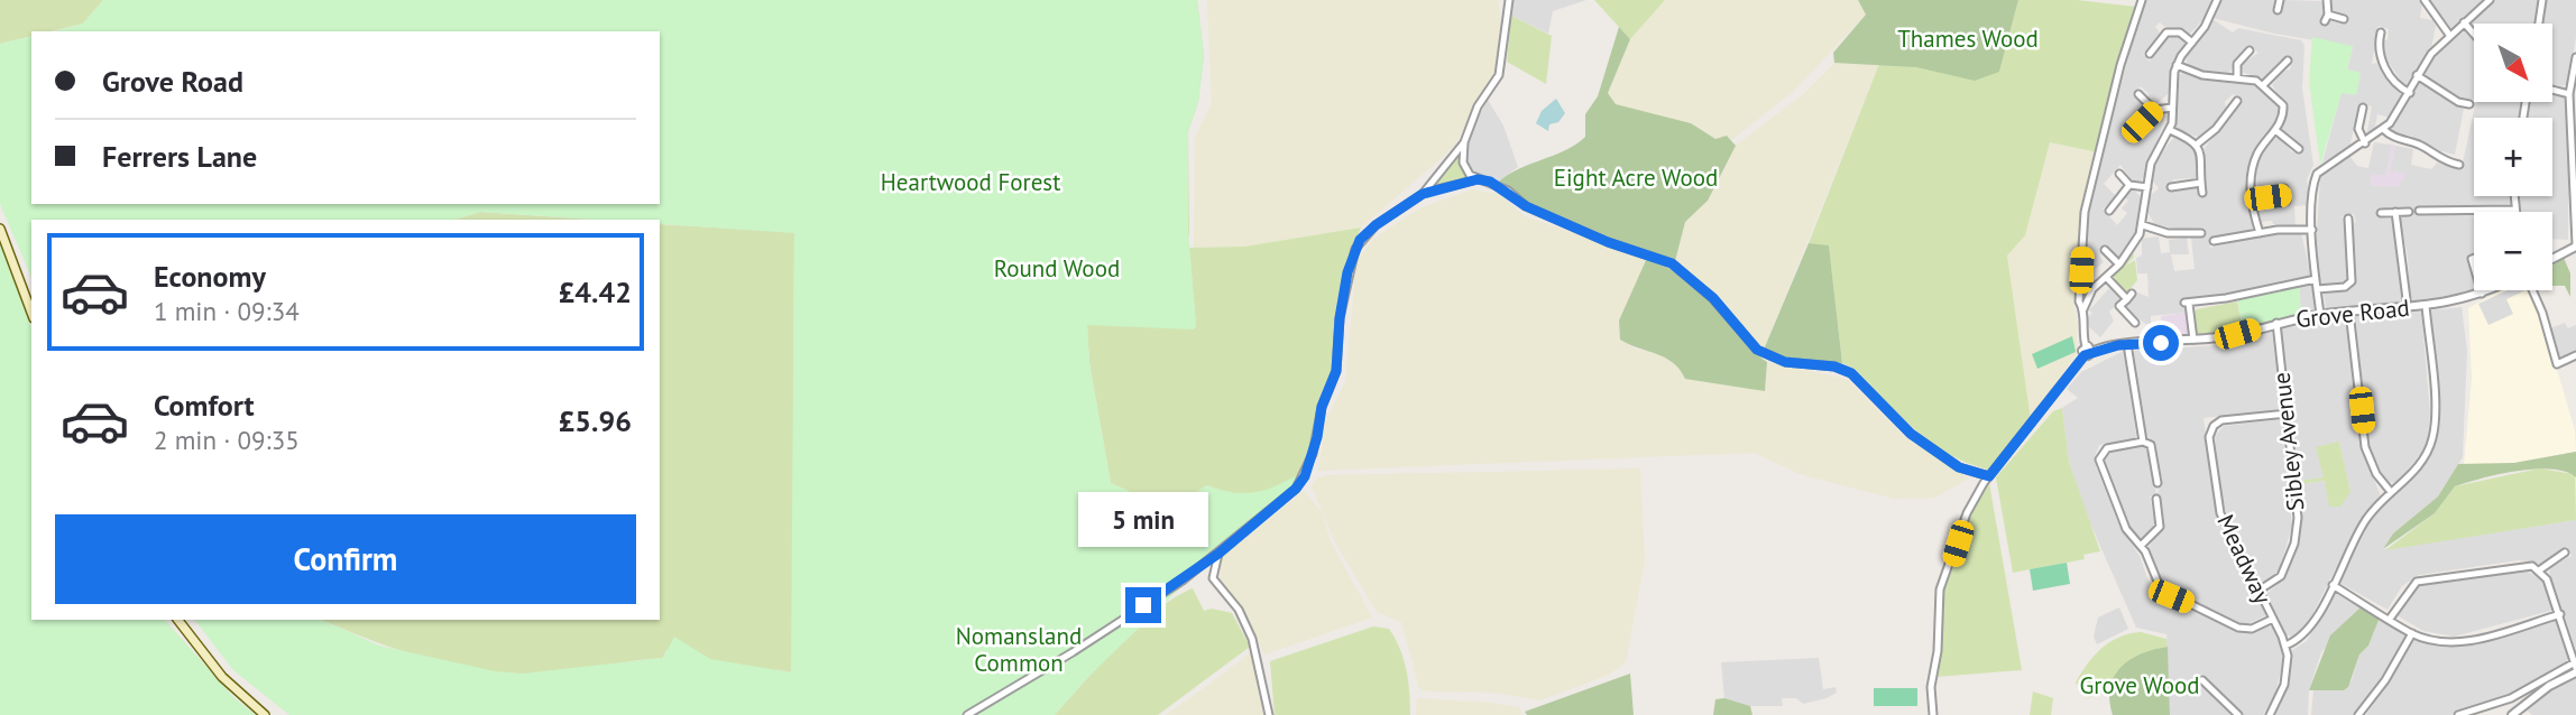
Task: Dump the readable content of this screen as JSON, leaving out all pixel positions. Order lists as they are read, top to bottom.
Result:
{
  "streets": {
    "street": ["Grove Road", "Sibley Avenue", "Meadway"]
  },
  "crossings": [
    ["Grove Road", "Sibley Avenue"],
    ["Sibley Avenue", "Meadway"]
  ],
  "parks": [
    "Thames Wood",
    "Eight Acre Wood",
    "Heartwood Forest",
    "Round Wood",
    "Nomansland Common",
    "Grove Wood"
  ],
  "north": "bottom right",
  "page": {
    "map_buttons": ["+", "−"],
    "banner": ["Grove Road", "Ferrers Lane"],
    "list": [
      {
        "name": "Economy",
        "note": "1 min · 09:34",
        "value": "£4.42"
      },
      {
        "name": "Comfort",
        "note": "2 min · 09:35",
        "value": "£5.96"
      }
    ],
    "bubble": "5 min",
    "buttons": "Confirm"
  }
}
